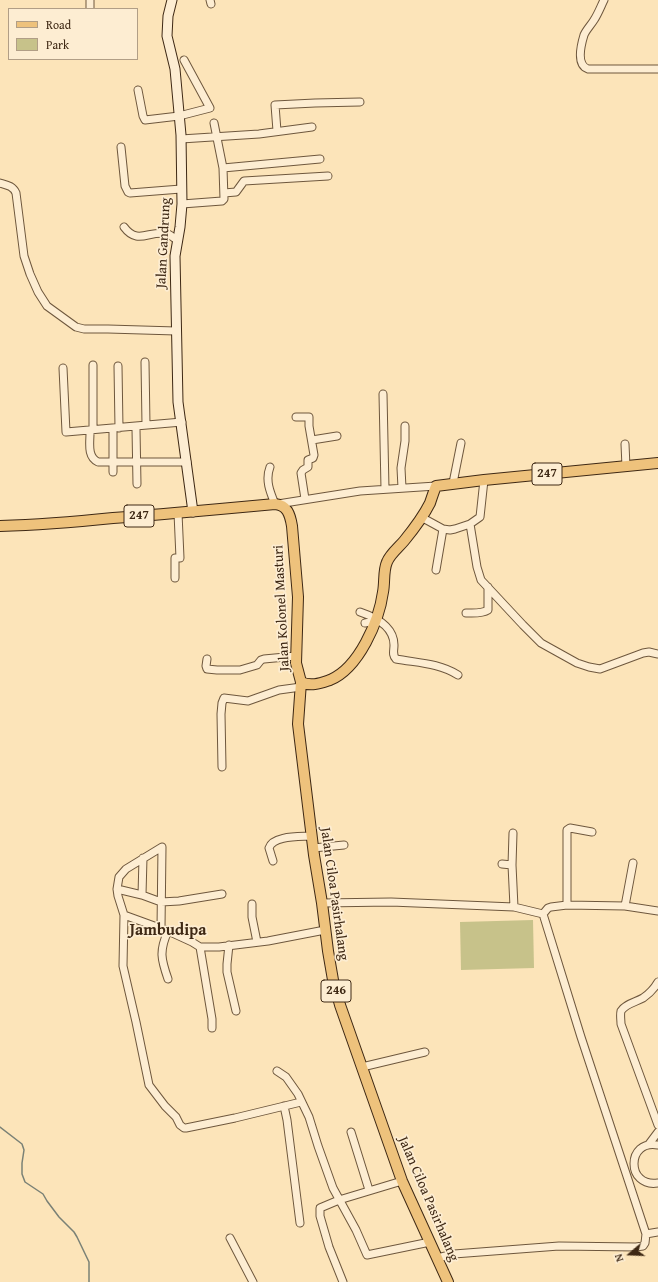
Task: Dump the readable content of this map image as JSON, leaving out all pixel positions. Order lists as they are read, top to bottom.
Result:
{
  "streets": {
    "main road": [
      "247",
      "Jalan Kolonel Masturi",
      "Jalan Ciloa Pasirhalang",
      "246"
    ],
    "street": ["Jalan Gandrung"]
  },
  "crossings": [
    ["Jalan Gandrung", "247"],
    ["247", "Jalan Kolonel Masturi"],
    ["Jalan Kolonel Masturi", "Jalan Ciloa Pasirhalang"]
  ],
  "districts": ["Jambudipa"],
  "legend": ["Road", "Park"],
  "north": "left"
}
